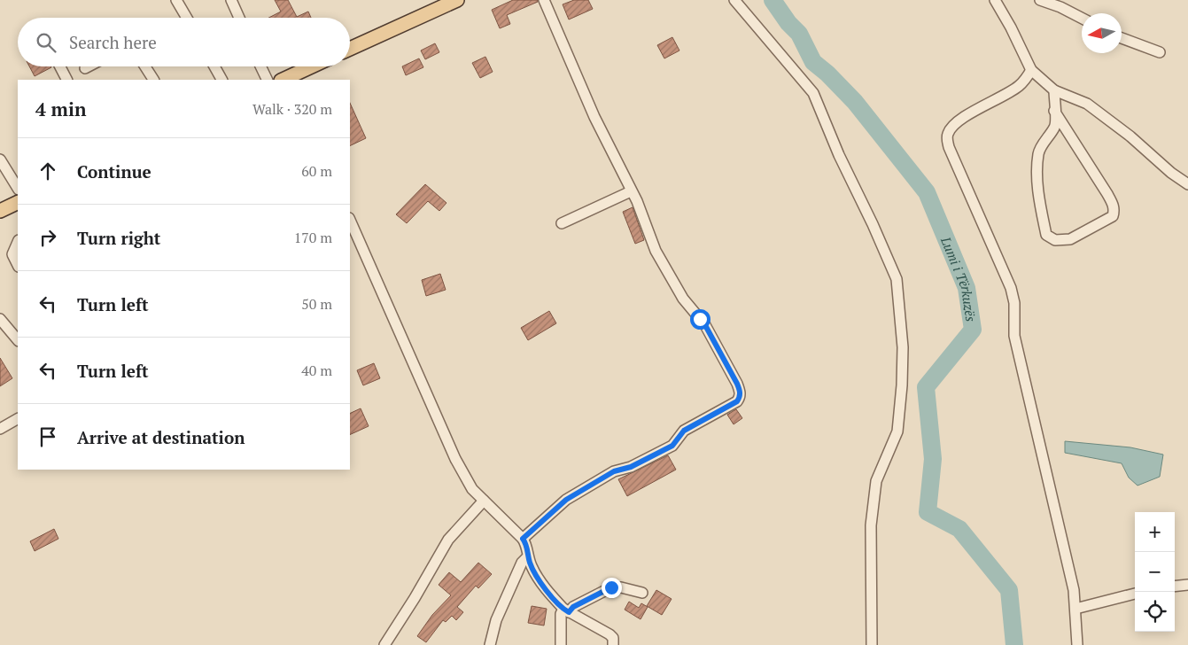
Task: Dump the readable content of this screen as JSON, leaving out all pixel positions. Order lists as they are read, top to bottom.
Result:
{
  "water": ["Lumi i Tërkuzës"],
  "north": "left",
  "page": {
    "search": "Search here",
    "heading": ["4 min", "Walk · 320 m"],
    "list": [
      ["Continue", "60 m"],
      ["Turn right", "170 m"],
      ["Turn left", "50 m"],
      ["Turn left", "40 m"],
      "Arrive at destination"
    ],
    "map_buttons": ["+", "−"]
  }
}
